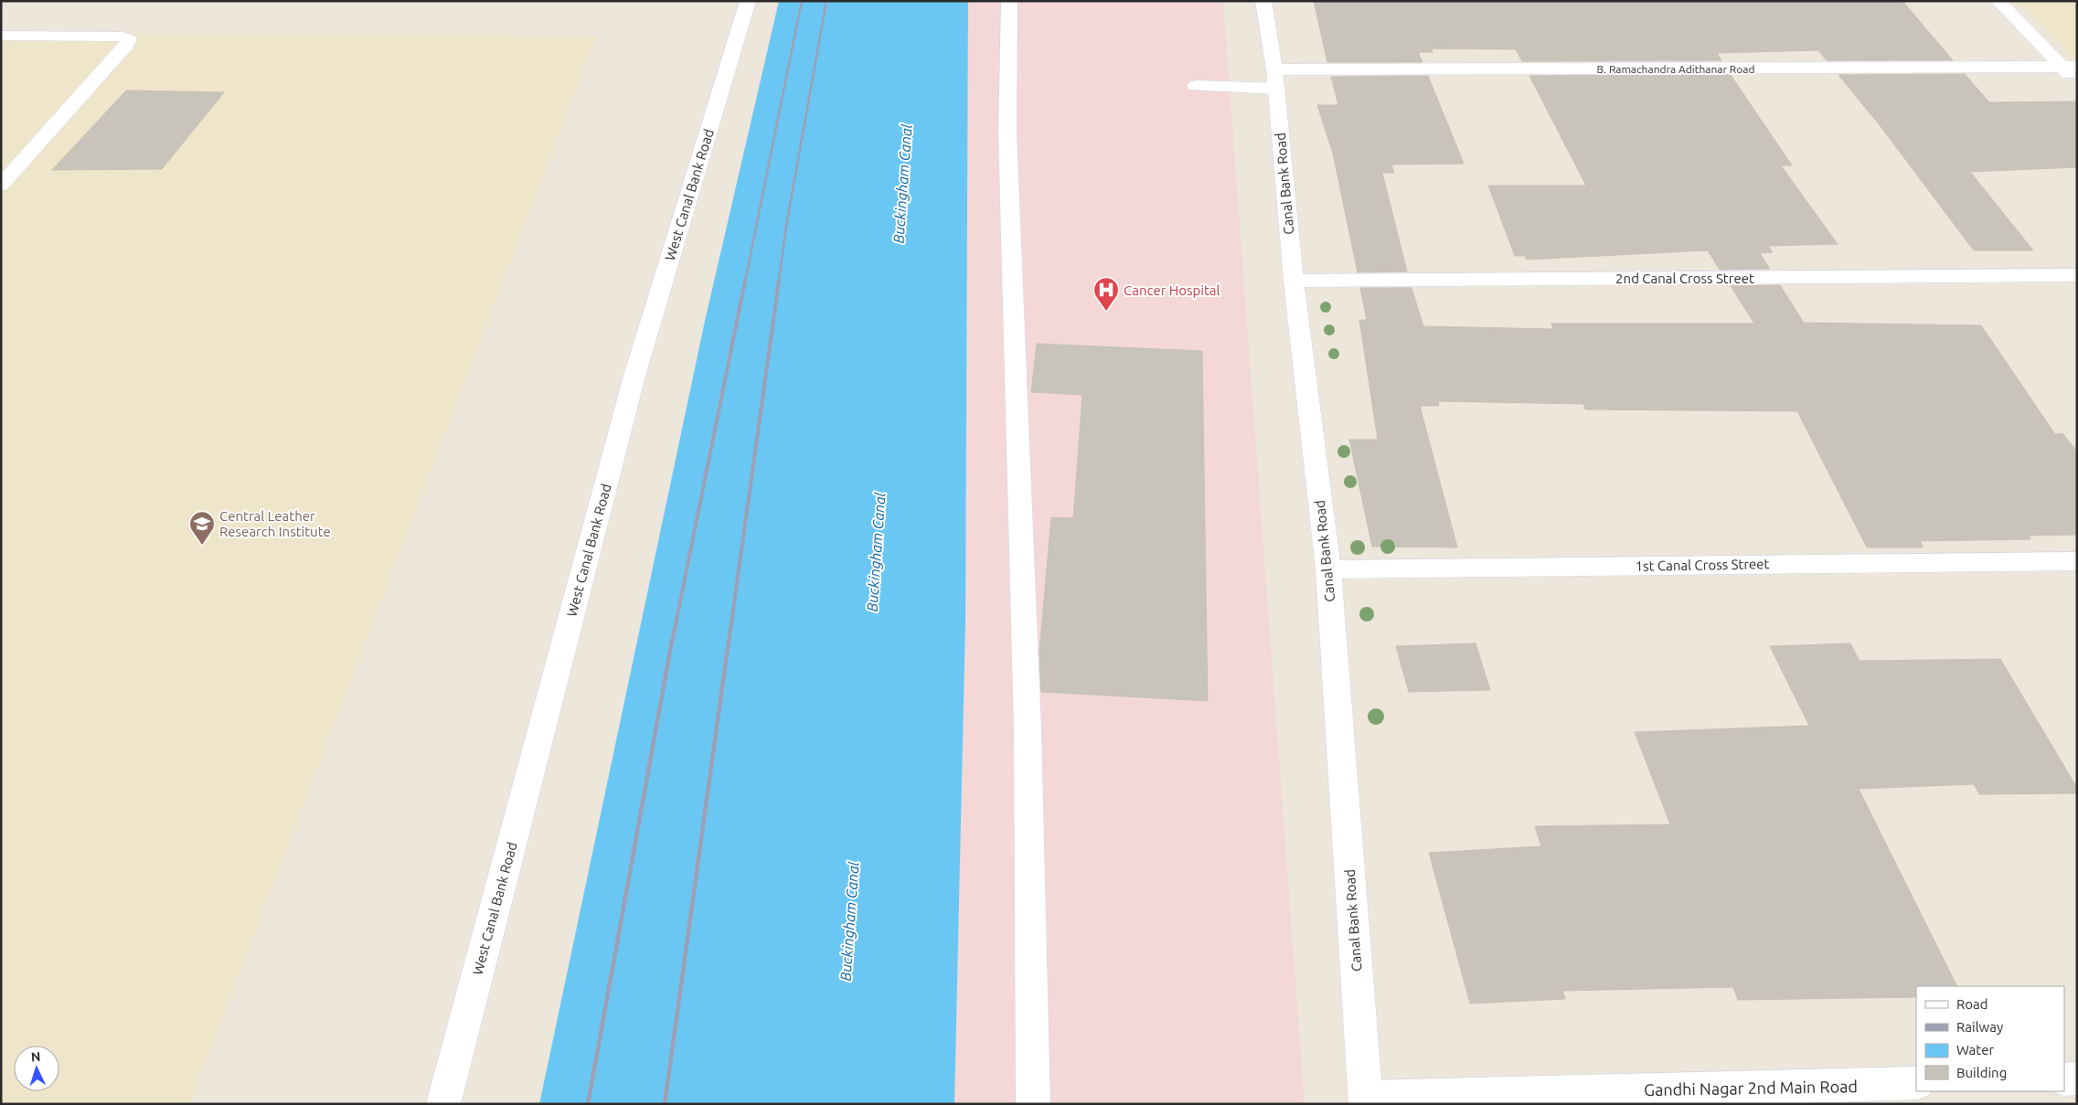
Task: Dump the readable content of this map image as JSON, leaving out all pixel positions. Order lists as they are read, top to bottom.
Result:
{
  "streets": {
    "street": [
      "B. Ramachandra Adithanar Road",
      "Canal Bank Road",
      "West Canal Bank Road",
      "2nd Canal Cross Street",
      "1st Canal Cross Street",
      "Gandhi Nagar 2nd Main Road"
    ]
  },
  "crossings": [
    ["B. Ramachandra Adithanar Road", "Canal Bank Road"],
    ["Canal Bank Road", "2nd Canal Cross Street"],
    ["Canal Bank Road", "1st Canal Cross Street"],
    ["Canal Bank Road", "Gandhi Nagar 2nd Main Road"]
  ],
  "water": ["Buckingham Canal"],
  "places": {
    "hospital": ["Cancer Hospital"],
    "school or university": ["Central Leather Research Institute"]
  },
  "legend": [
    "Road",
    "Railway",
    "Water",
    "Building"
  ],
  "north": "top"
}
